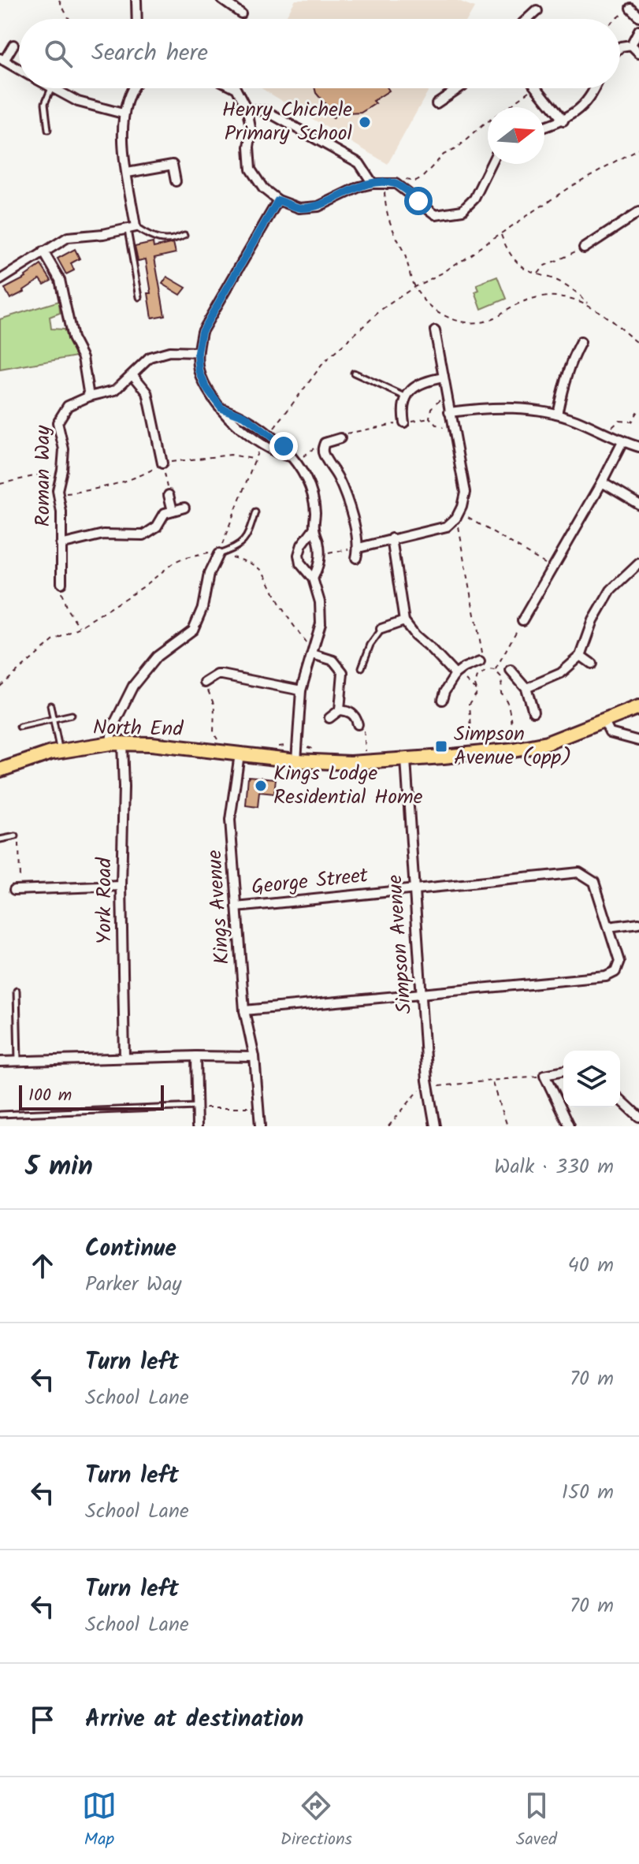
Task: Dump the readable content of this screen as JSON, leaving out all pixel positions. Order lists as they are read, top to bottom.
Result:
{
  "streets": {
    "main road": ["North End"],
    "street": [
      "Roman Way",
      "George Street",
      "York Road",
      "Kings Avenue",
      "Simpson Avenue"
    ]
  },
  "crossings": [
    ["North End", "York Road"],
    ["North End", "Kings Avenue"],
    ["North End", "Simpson Avenue"],
    ["George Street", "Kings Avenue"],
    ["George Street", "Simpson Avenue"]
  ],
  "places": {
    "other": ["Henry Chichele Primary School", "Kings Lodge Residential Home"],
    "transit": ["Simpson Avenue (opp)"]
  },
  "scale_bar": "100 m",
  "north": "right",
  "page": {
    "search": "Search here",
    "scale": "100 m",
    "heading": ["5 min", "Walk · 330 m"],
    "list": [
      ["Continue", "Parker Way", "40 m"],
      ["Turn left", "School Lane", "70 m"],
      ["Turn left", "School Lane", "150 m"],
      ["Turn left", "School Lane", "70 m"],
      "Arrive at destination"
    ],
    "nav": ["Map", "Directions", "Saved"]
  }
}
